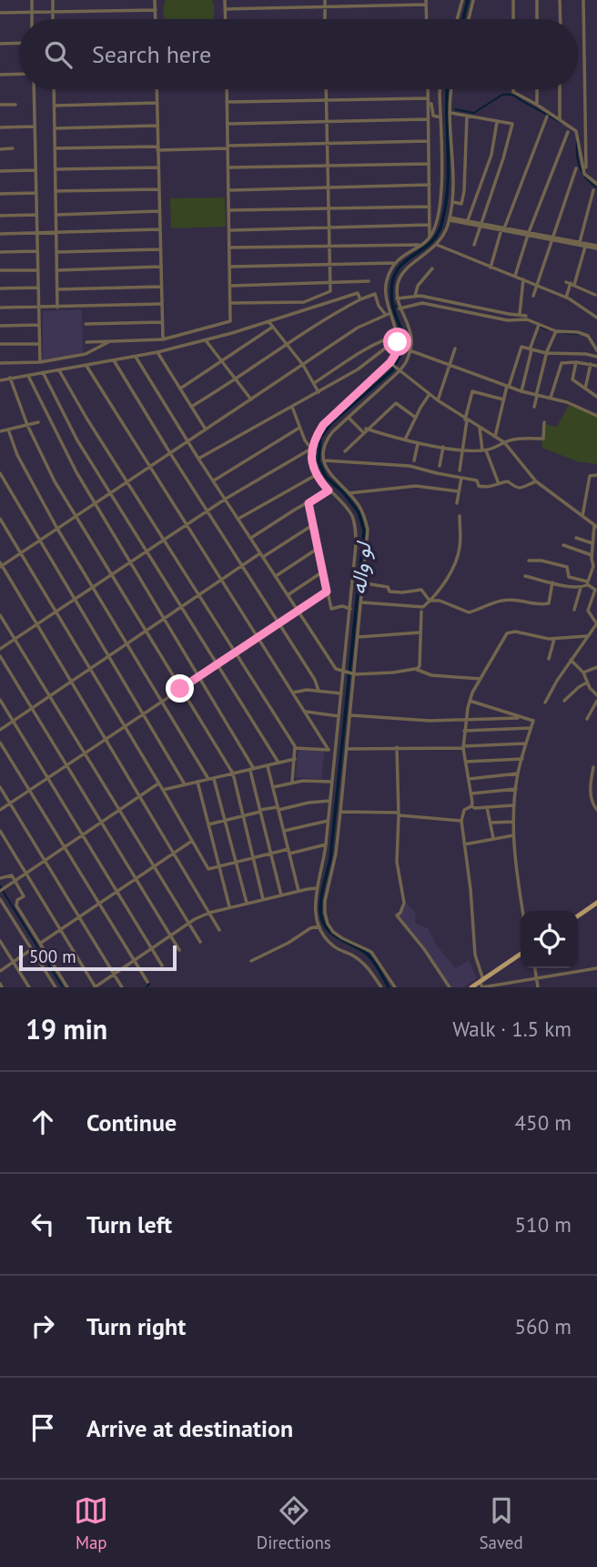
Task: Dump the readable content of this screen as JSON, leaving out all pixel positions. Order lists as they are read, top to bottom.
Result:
{
  "water": ["لو واله"],
  "scale_bar": "500 m",
  "page": {
    "search": "Search here",
    "scale": "500 m",
    "heading": ["19 min", "Walk · 1.5 km"],
    "list": [
      ["Continue", "450 m"],
      ["Turn left", "510 m"],
      ["Turn right", "560 m"],
      "Arrive at destination"
    ],
    "nav": ["Map", "Directions", "Saved"]
  }
}
